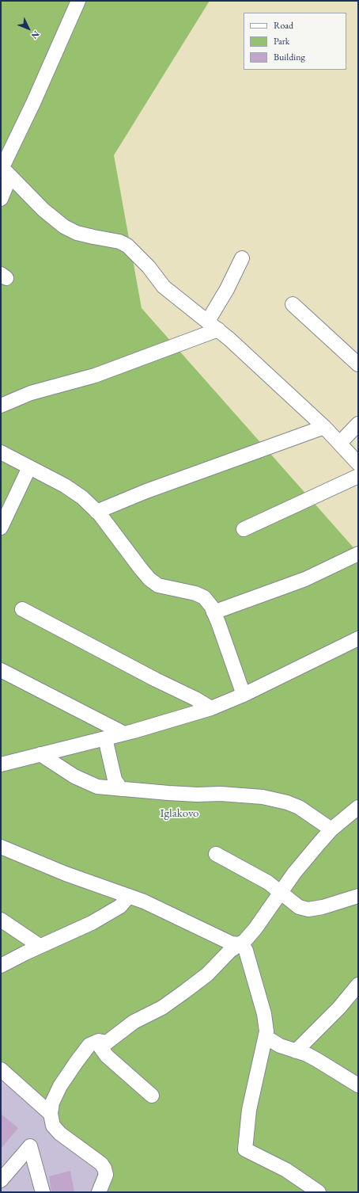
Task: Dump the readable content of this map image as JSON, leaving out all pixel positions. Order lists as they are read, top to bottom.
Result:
{
  "parks": ["Iglakovo"],
  "legend": ["Road", "Park", "Building"],
  "north": "bottom right"
}
